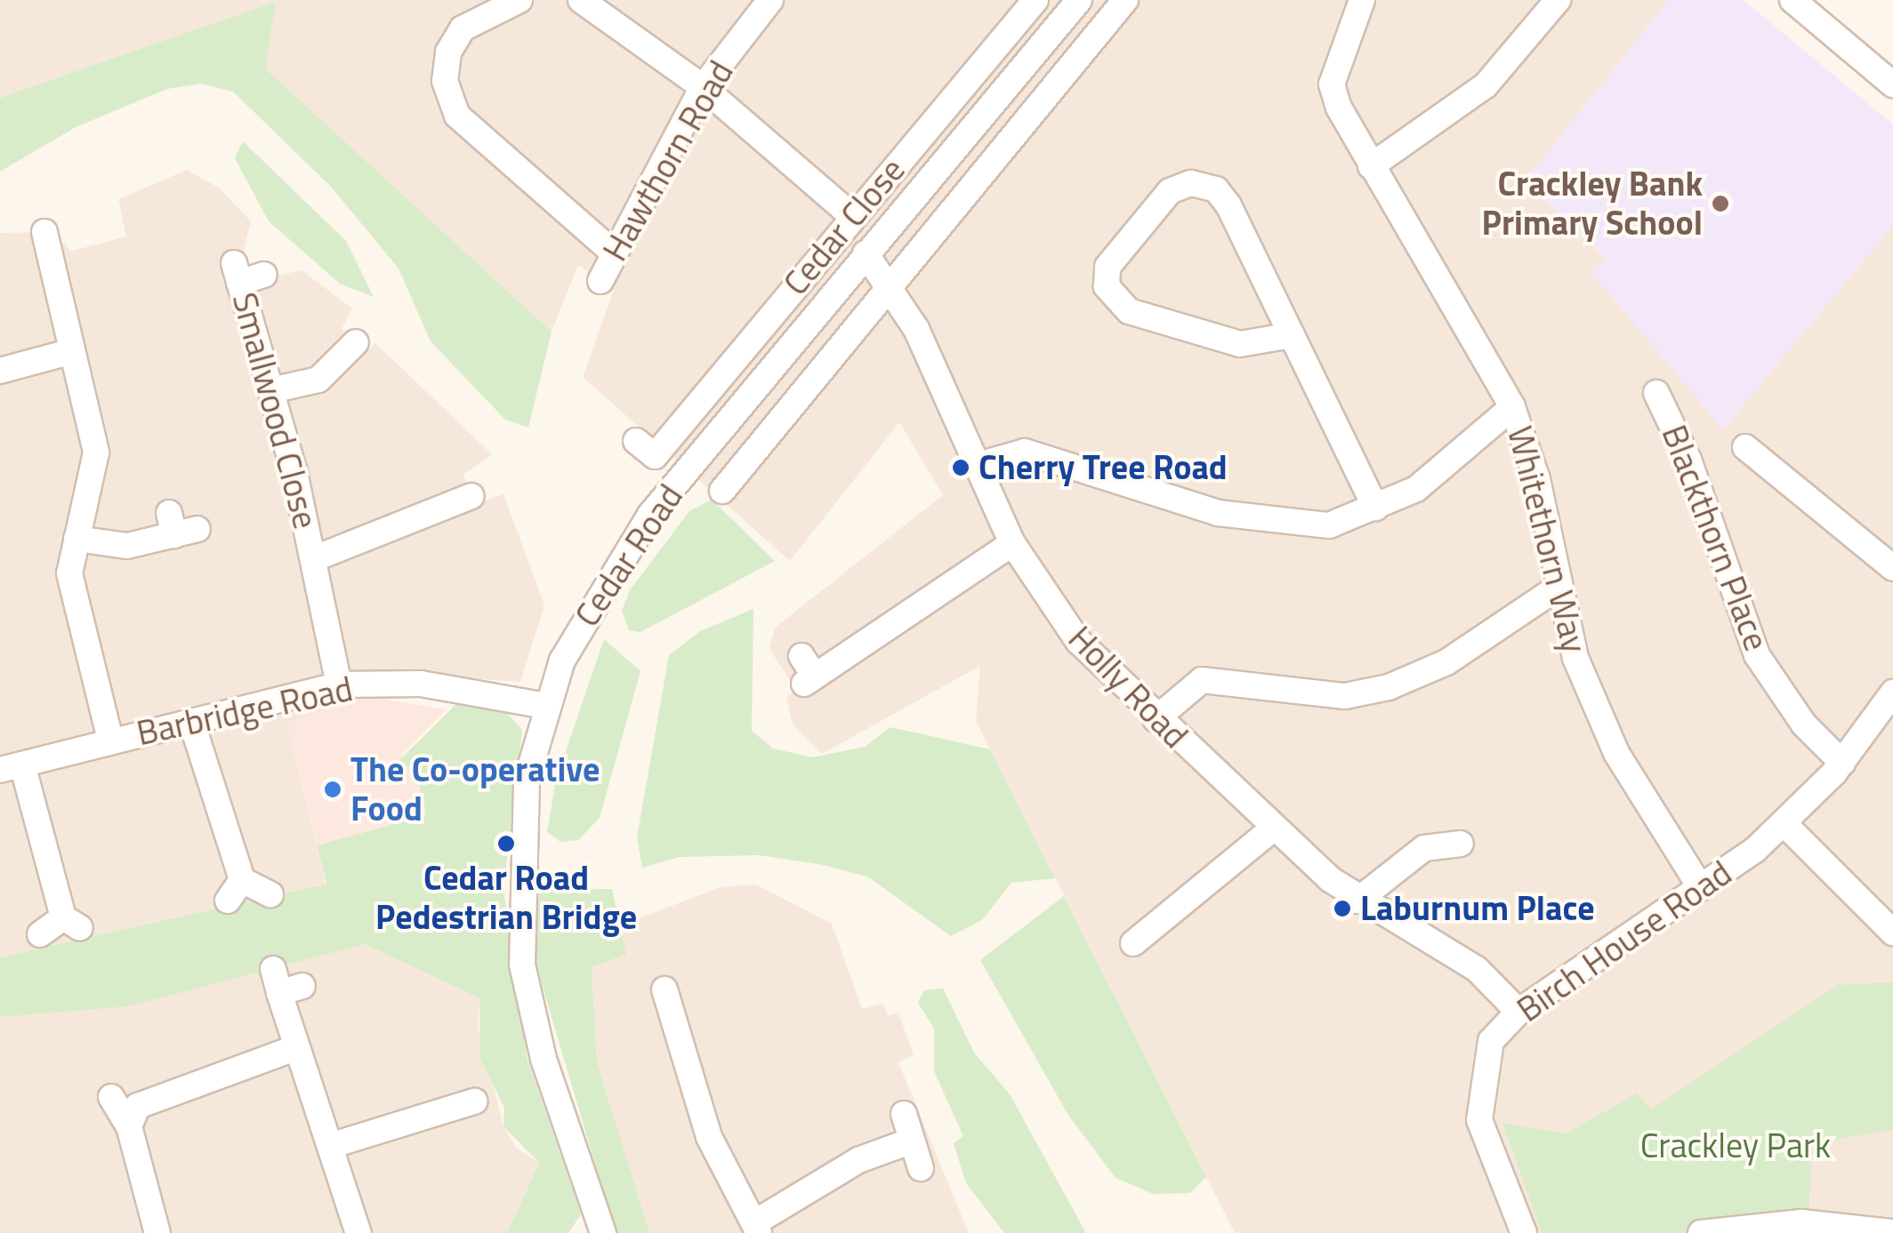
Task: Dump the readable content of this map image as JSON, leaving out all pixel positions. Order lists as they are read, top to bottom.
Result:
{
  "streets": {
    "street": [
      "Hawthorn Road",
      "Cedar Close",
      "Smallwood Close",
      "Blackthorn Place",
      "Whitethorn Way",
      "Cedar Road",
      "Holly Road",
      "Barbridge Road",
      "Birch House Road"
    ]
  },
  "crossings": [
    ["Smallwood Close", "Barbridge Road"],
    ["Blackthorn Place", "Birch House Road"],
    ["Whitethorn Way", "Birch House Road"],
    ["Cedar Road", "Holly Road"],
    ["Cedar Road", "Barbridge Road"],
    ["Holly Road", "Birch House Road"]
  ],
  "parks": ["Crackley Park"],
  "places": [
    "Crackley Bank Primary School",
    "Cherry Tree Road",
    "The Co-operative Food",
    "Cedar Road Pedestrian Bridge",
    "Laburnum Place"
  ]
}
